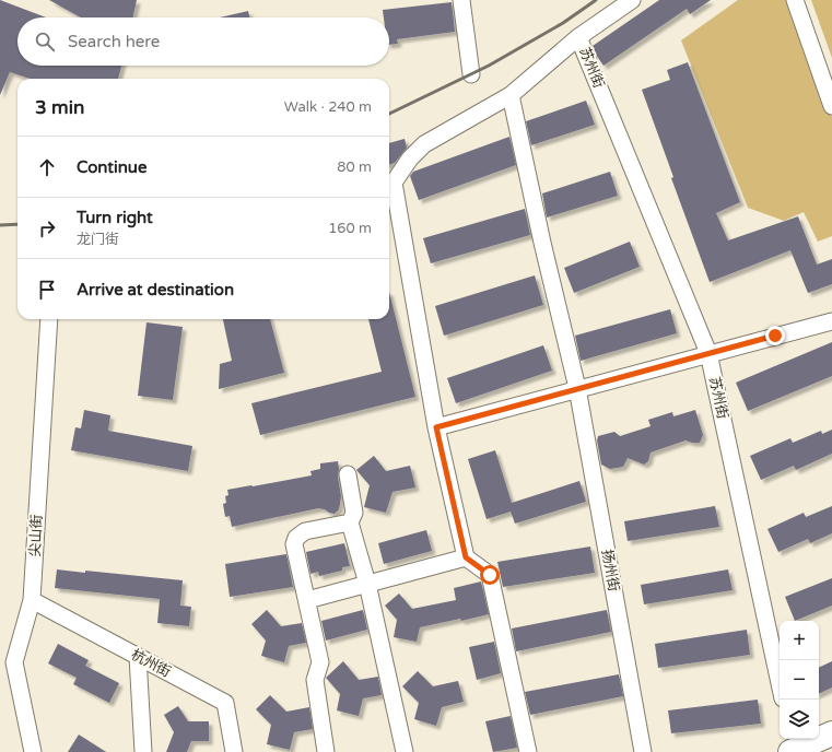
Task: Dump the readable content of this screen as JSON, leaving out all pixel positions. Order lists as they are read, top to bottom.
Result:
{
  "streets": {
    "street": [
      "苏州街",
      "尖山街",
      "扬州街",
      "杭州街"
    ]
  },
  "crossings": [
    ["尖山街", "杭州街"]
  ],
  "page": {
    "search": "Search here",
    "heading": ["3 min", "Walk · 240 m"],
    "list": [
      ["Continue", "80 m"],
      ["Turn right", "龙门街", "160 m"],
      "Arrive at destination"
    ],
    "map_buttons": ["+", "−"]
  }
}
